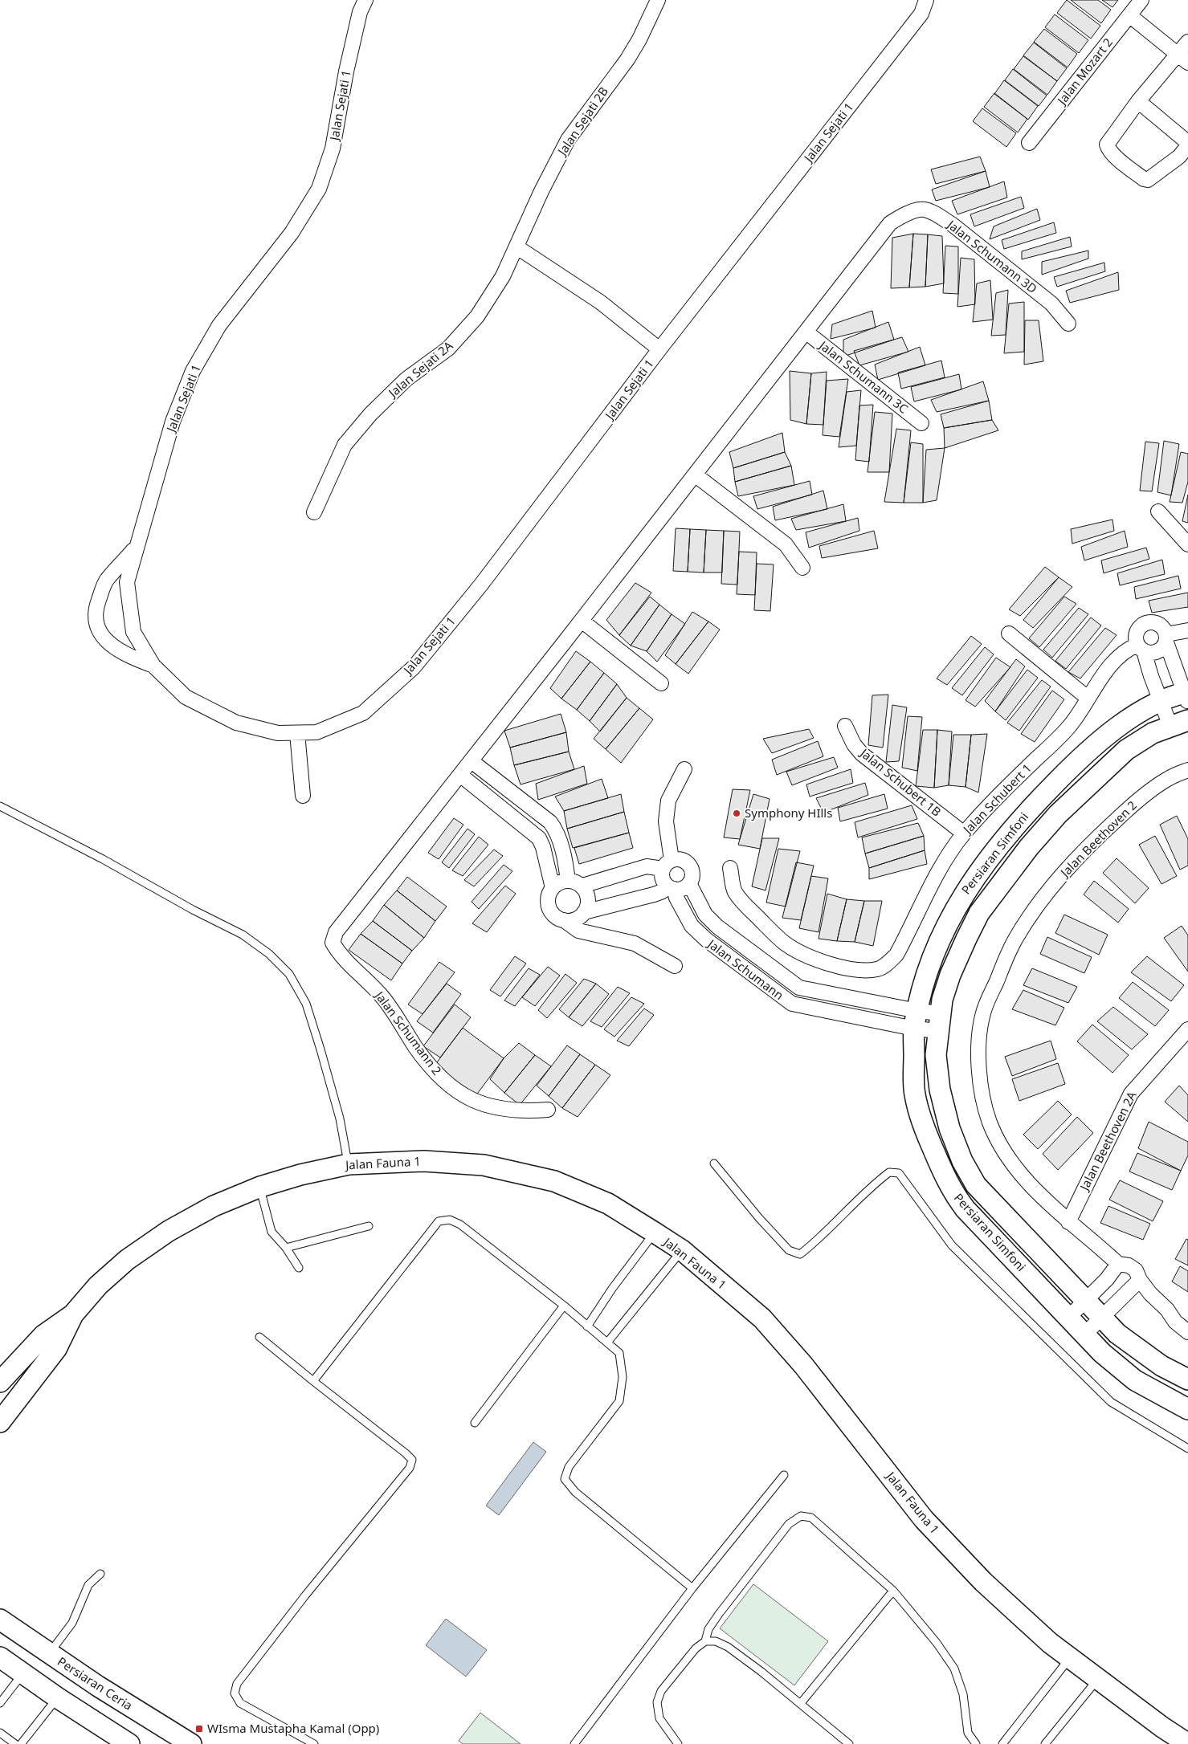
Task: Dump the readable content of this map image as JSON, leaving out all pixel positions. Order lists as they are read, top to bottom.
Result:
{
  "streets": {
    "street": [
      "Jalan Mozart 2",
      "Jalan Sejati 1",
      "Jalan Sejati 2B",
      "Jalan Schumann 3D",
      "Jalan Sejati 2A",
      "Jalan Schumann 3C",
      "Jalan Schubert 1B",
      "Jalan Schubert 1",
      "Jalan Beethoven 2",
      "Persiaran Simfoni",
      "Jalan Schumann",
      "Jalan Schumann 2",
      "Jalan Beethoven 2A",
      "Jalan Fauna 1",
      "Persiaran Ceria"
    ]
  },
  "crossings": [
    ["Jalan Sejati 2B", "Jalan Sejati 2A"],
    ["Jalan Schumann 3D", "Jalan Schumann 3C"],
    ["Jalan Schubert 1B", "Jalan Schubert 1"],
    ["Jalan Beethoven 2", "Jalan Beethoven 2A"],
    ["Persiaran Simfoni", "Jalan Schumann"]
  ],
  "places": {
    "other": ["Symphony HIlls"],
    "transit": ["WIsma Mustapha Kamal (Opp)"]
  }
}
